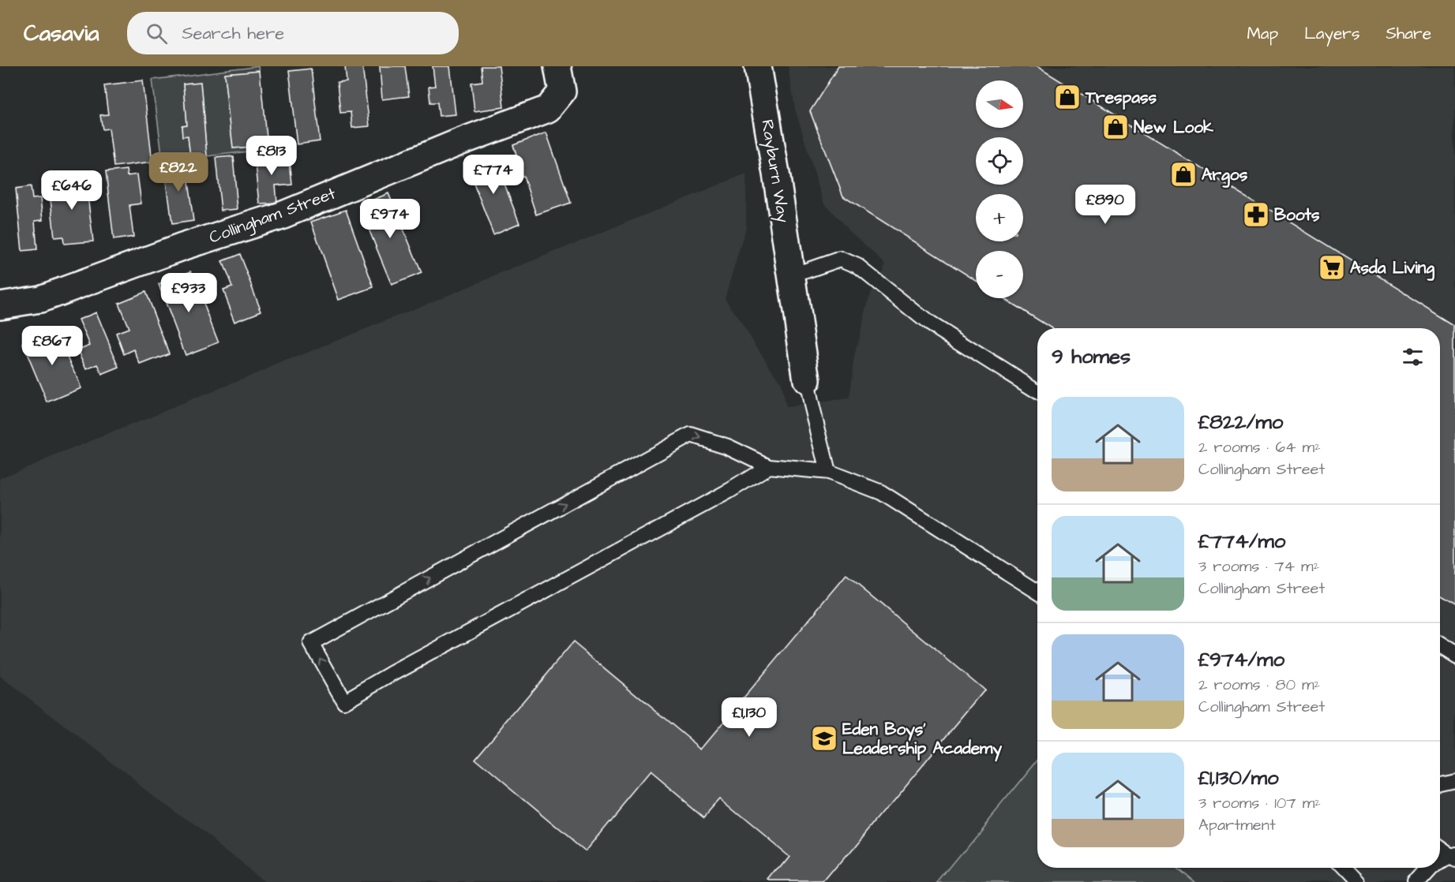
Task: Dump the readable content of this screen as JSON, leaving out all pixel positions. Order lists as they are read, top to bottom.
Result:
{
  "streets": {
    "street": ["Rayburn Way", "Collingham Street"]
  },
  "places": {
    "shop": ["Trespass", "New Look", "Argos"],
    "pharmacy": ["Boots"],
    "supermarket": ["Asda Living"],
    "school or university": ["Eden Boys’ Leadership Academy"]
  },
  "north": "right",
  "page": {
    "header": "Casavia",
    "search": "Search here",
    "nav": ["Map", "Layers", "Share"],
    "map_buttons": ["+", "−"],
    "price": [
      "£813",
      "£822",
      "£774",
      "£646",
      "£890",
      "£974",
      "£933",
      "£867",
      "£1,130"
    ],
    "heading": "9 homes",
    "list": [
      {
        "name": "£822/mo",
        "note": "2 rooms · 64 m² · Collingham Street"
      },
      {
        "name": "£774/mo",
        "note": "3 rooms · 74 m² · Collingham Street"
      },
      {
        "name": "£974/mo",
        "note": "2 rooms · 80 m² · Collingham Street"
      },
      {
        "name": "£1,130/mo",
        "note": "3 rooms · 107 m² · Apartment"
      }
    ]
  }
}
